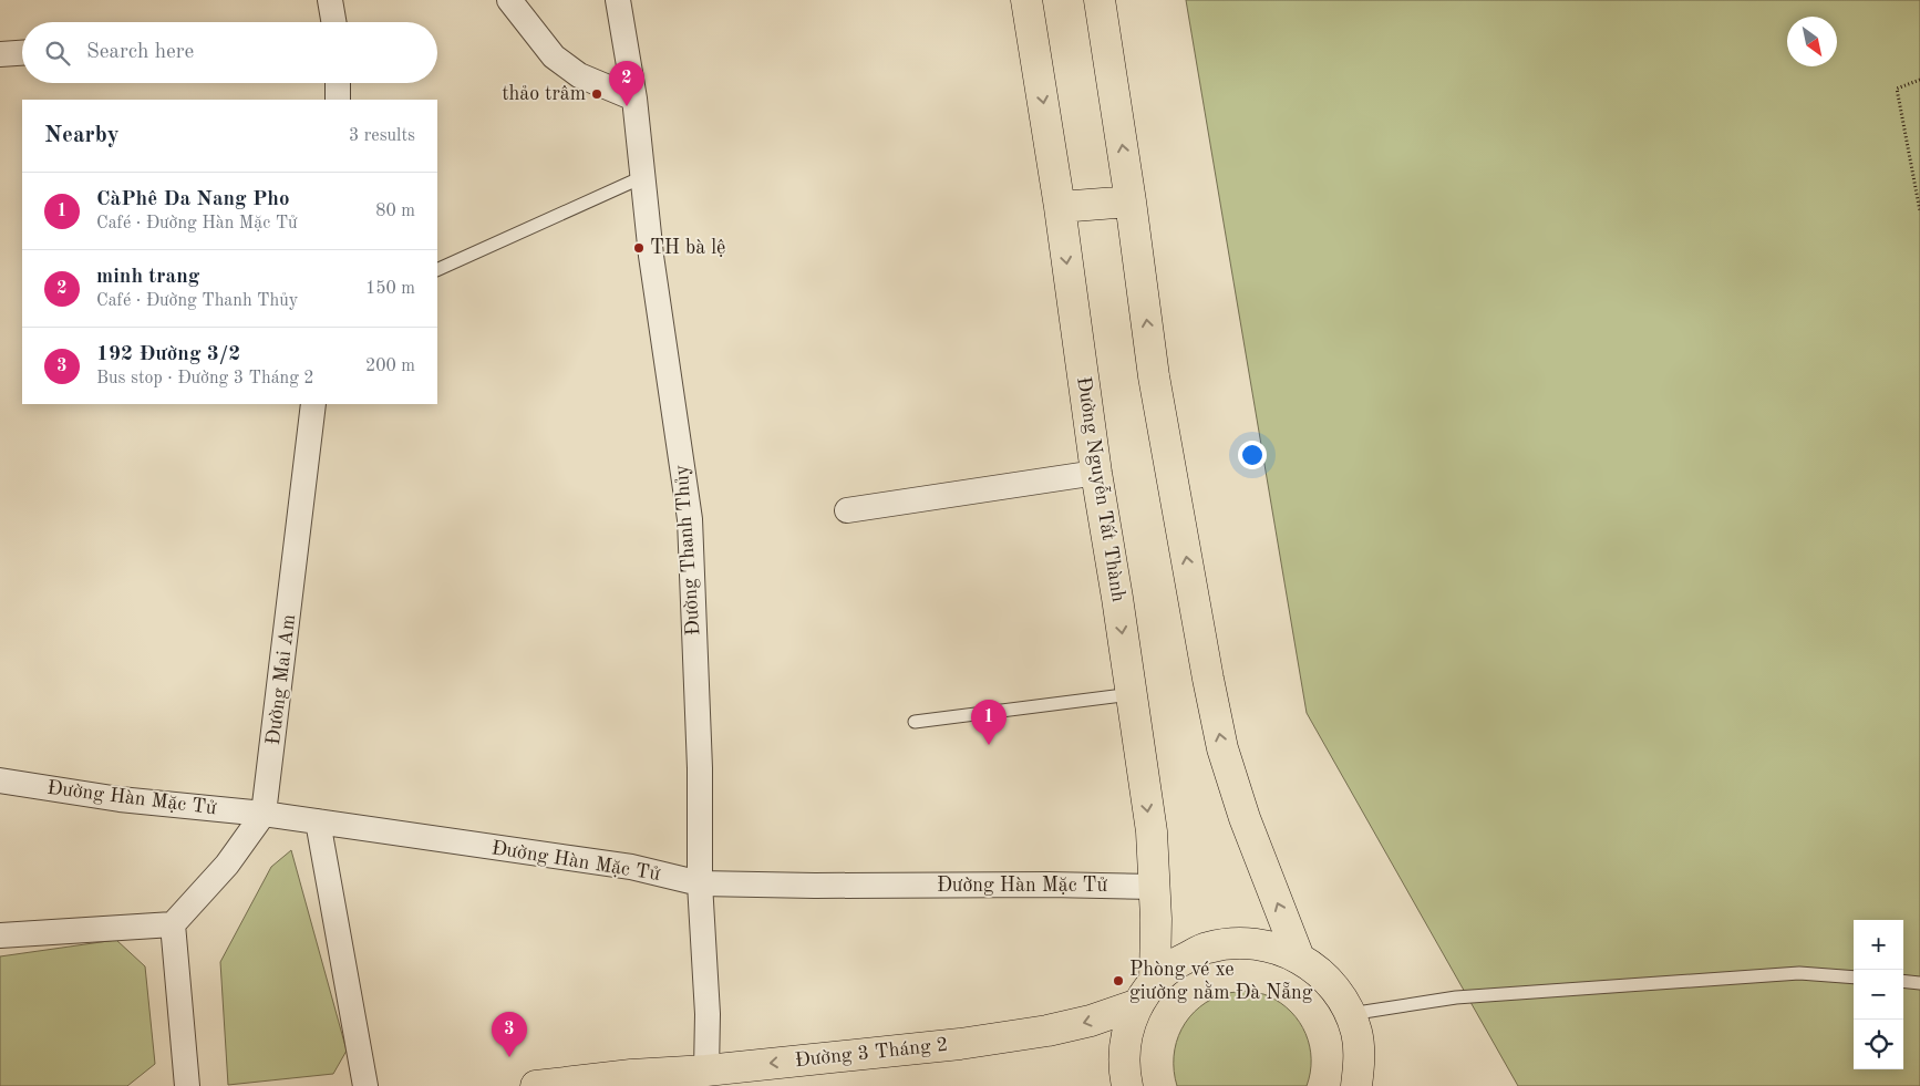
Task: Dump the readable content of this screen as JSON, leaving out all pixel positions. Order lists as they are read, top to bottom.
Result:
{
  "streets": {
    "main road": ["Đường Nguyễn Tất Thành", "Đường 3 Tháng 2"],
    "street": ["Đường Thanh Thủy", "Đường Mai Am", "Đường Hàn Mặc Tử"]
  },
  "crossings": [
    ["Đường Nguyễn Tất Thành", "Đường Hàn Mặc Tử"],
    ["Đường Nguyễn Tất Thành", "Đường 3 Tháng 2"],
    ["Đường Thanh Thủy", "Đường Hàn Mặc Tử"],
    ["Đường Thanh Thủy", "Đường 3 Tháng 2"],
    ["Đường Mai Am", "Đường Hàn Mặc Tử"]
  ],
  "one_way": ["Đường 3 Tháng 2"],
  "places": ["thảo trâm", "TH bà lệ", "Phòng vé xe giường nằm Đà Nẵng"],
  "north": "bottom right",
  "page": {
    "search": "Search here",
    "pins": ["2", "1", "3"],
    "heading": ["Nearby", "3 results"],
    "list": [
      {
        "mark": "1",
        "name": "CàPhê Da Nang Pho",
        "note": "Café · Đường Hàn Mặc Tử",
        "value": "80 m"
      },
      {
        "mark": "2",
        "name": "minh trang",
        "note": "Café · Đường Thanh Thủy",
        "value": "150 m"
      },
      {
        "mark": "3",
        "name": "192 Đường 3/2",
        "note": "Bus stop · Đường 3 Tháng 2",
        "value": "200 m"
      }
    ],
    "map_buttons": ["+", "−"]
  }
}
